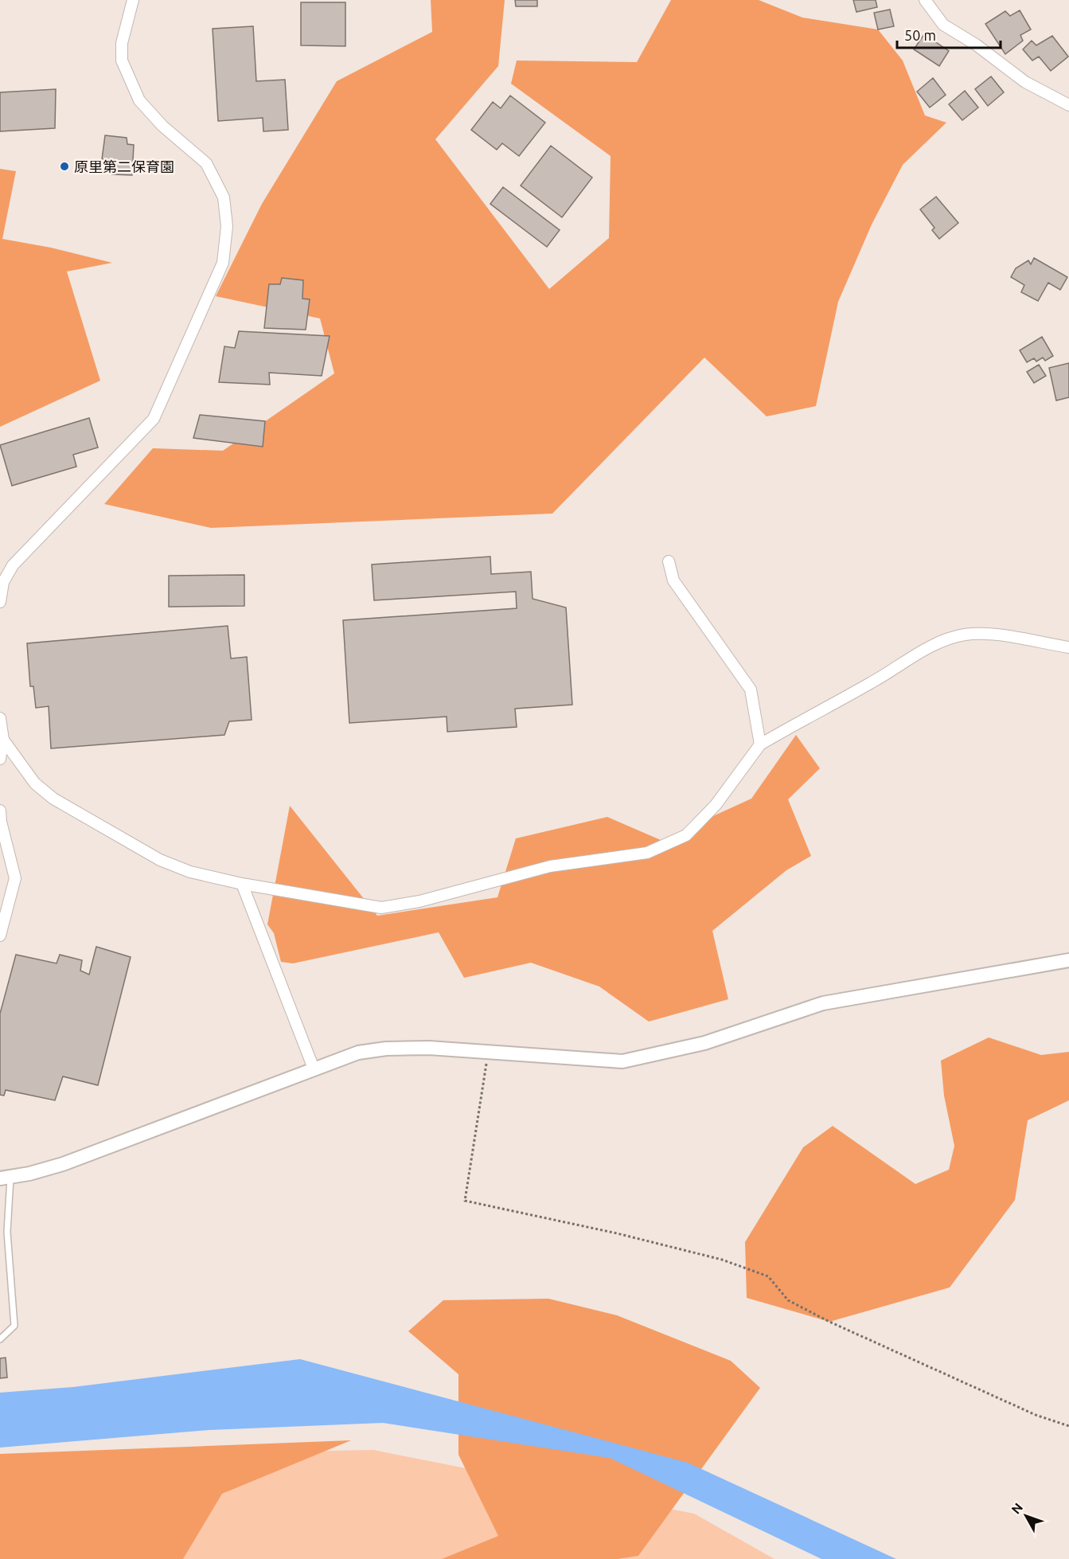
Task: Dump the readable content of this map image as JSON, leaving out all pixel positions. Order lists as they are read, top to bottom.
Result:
{
  "places": ["原里第二保育園"],
  "scale_bar": "50 m",
  "north": "top left"
}
